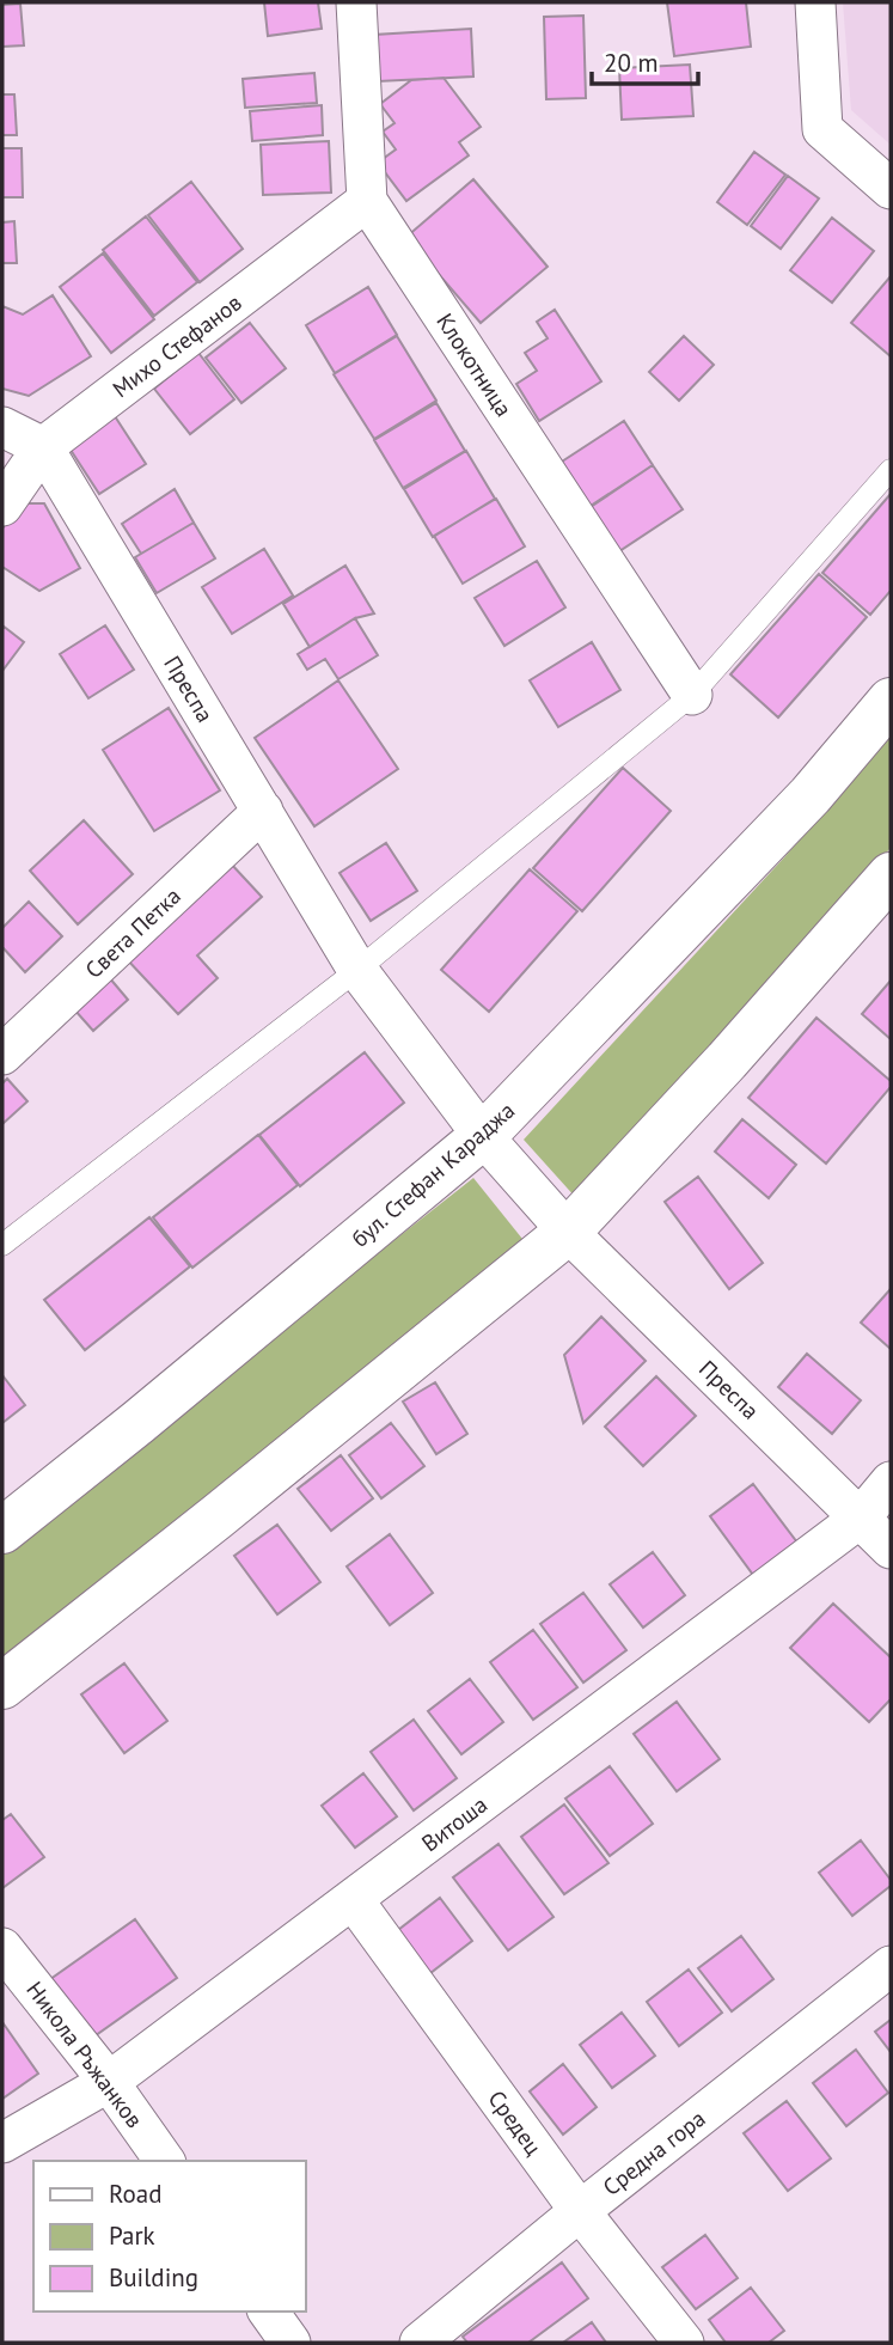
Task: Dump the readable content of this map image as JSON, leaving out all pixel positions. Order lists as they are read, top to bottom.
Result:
{
  "streets": {
    "street": [
      "Михо Стефанов",
      "Клокотница",
      "Преспа",
      "Света Петка",
      "бул. Стефан Караджа",
      "Витоша",
      "Никола Ръжанков",
      "Средец",
      "Средна гора"
    ]
  },
  "crossings": [
    ["Михо Стефанов", "Клокотница"],
    ["Михо Стефанов", "Преспа"],
    ["Преспа", "Света Петка"],
    ["Преспа", "бул. Стефан Караджа"],
    ["Преспа", "Витоша"],
    ["Витоша", "Никола Ръжанков"],
    ["Витоша", "Средец"],
    ["Средец", "Средна гора"]
  ],
  "legend": ["Road", "Park", "Building"],
  "scale_bar": "20 m"
}
